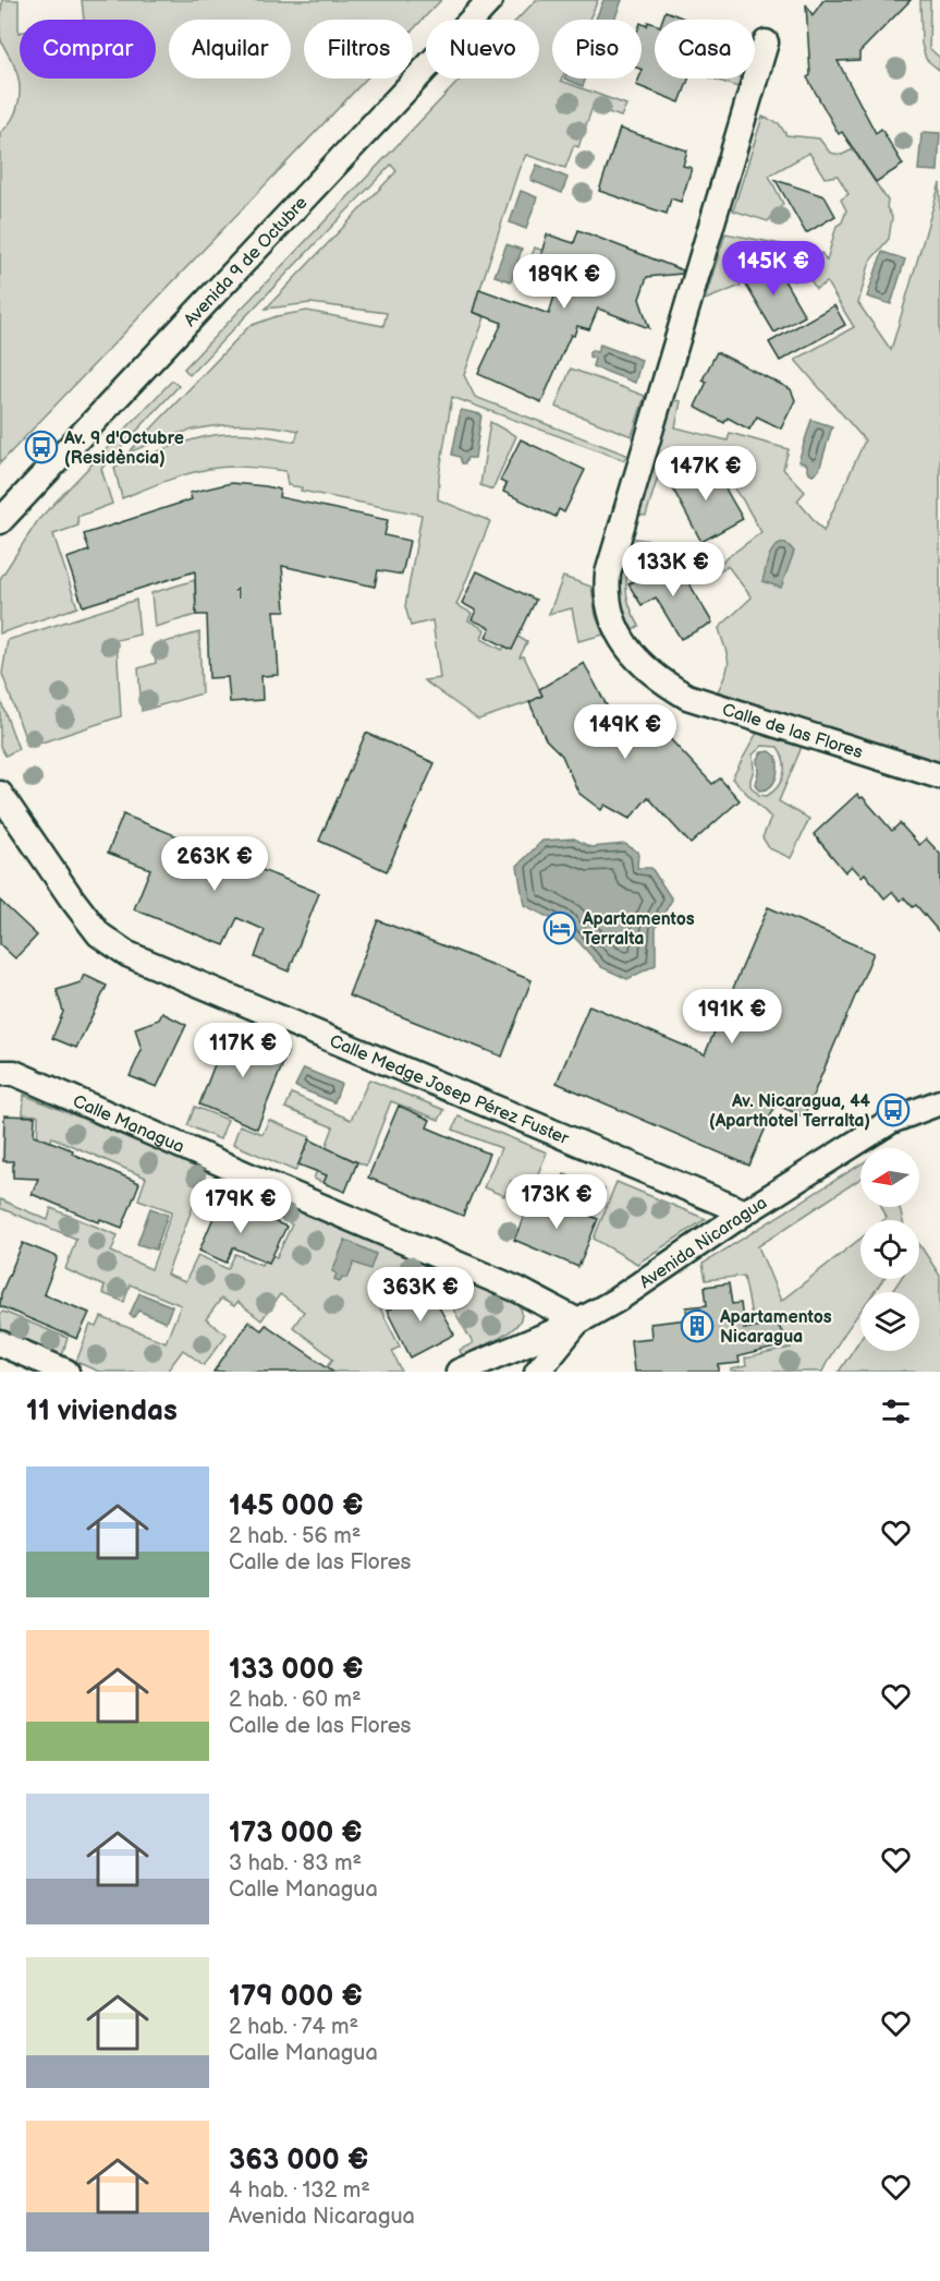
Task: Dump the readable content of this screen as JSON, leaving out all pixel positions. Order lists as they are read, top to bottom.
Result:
{
  "streets": {
    "street": [
      "Avenida 9 de Octubre",
      "Calle de las Flores",
      "Calle Medge Josep Pérez Fuster",
      "Calle Managua",
      "Avenida Nicaragua"
    ]
  },
  "crossings": [
    ["Calle Medge Josep Pérez Fuster", "Avenida Nicaragua"],
    ["Calle Managua", "Avenida Nicaragua"]
  ],
  "places": {
    "bus stop": ["Av. 9 d'Octubre (Residència)", "Av. Nicaragua, 44 (Aparthotel Terralta)"],
    "hotel": ["Apartamentos Terralta"],
    "building": ["Apartamentos Nicaragua"]
  },
  "house_numbers": ["1"],
  "north": "left",
  "page": {
    "chip": [
      "Comprar",
      "Alquilar",
      "Filtros",
      "Nuevo",
      "Piso",
      "Casa"
    ],
    "price": [
      "145K €",
      "189K €",
      "147K €",
      "133K €",
      "149K €",
      "263K €",
      "191K €",
      "117K €",
      "173K €",
      "179K €",
      "363K €"
    ],
    "heading": "11 viviendas",
    "list": [
      {
        "name": "145 000 €",
        "note": "2 hab. · 56 m² · Calle de las Flores"
      },
      {
        "name": "133 000 €",
        "note": "2 hab. · 60 m² · Calle de las Flores"
      },
      {
        "name": "173 000 €",
        "note": "3 hab. · 83 m² · Calle Managua"
      },
      {
        "name": "179 000 €",
        "note": "2 hab. · 74 m² · Calle Managua"
      },
      {
        "name": "363 000 €",
        "note": "4 hab. · 132 m² · Avenida Nicaragua"
      }
    ]
  }
}
